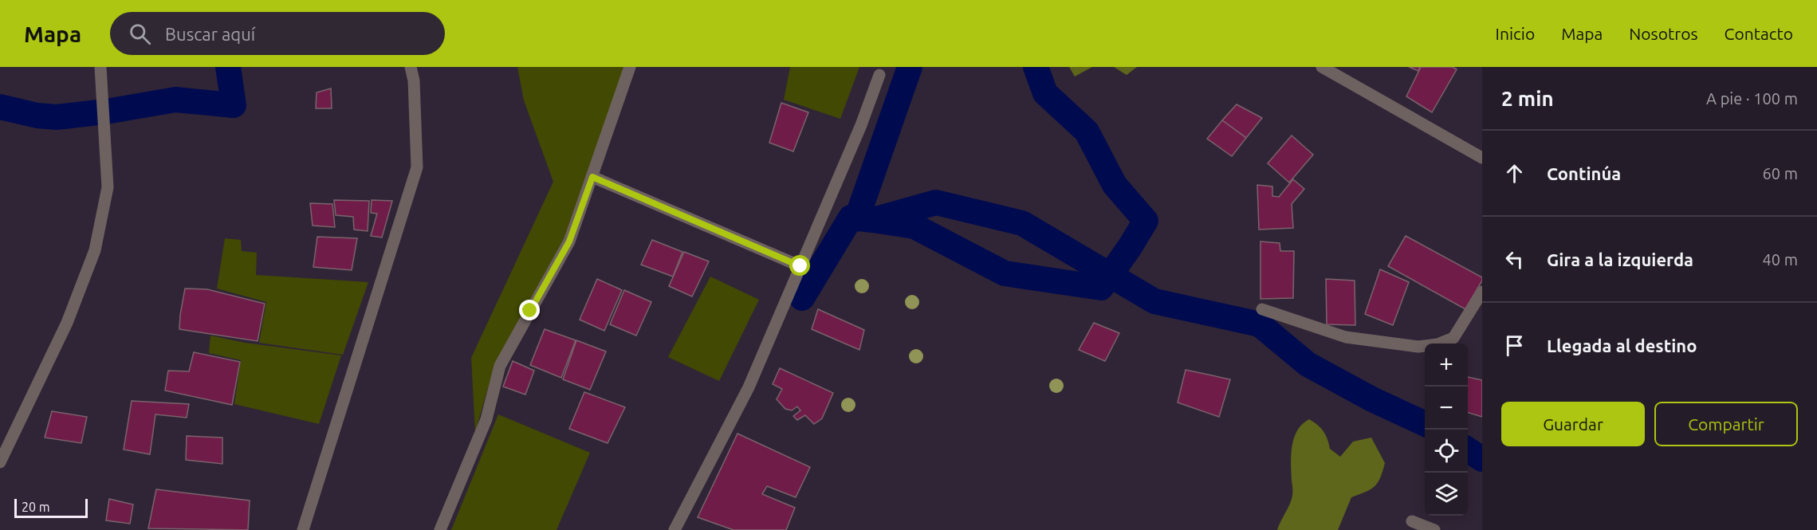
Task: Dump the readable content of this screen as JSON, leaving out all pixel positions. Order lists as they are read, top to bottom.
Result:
{
  "scale_bar": "20 m",
  "page": {
    "header": "Mapa",
    "search": "Buscar aquí",
    "nav": [
      "Inicio",
      "Mapa",
      "Nosotros",
      "Contacto"
    ],
    "heading": ["2 min", "A pie · 100 m"],
    "list": [
      ["Continúa", "60 m"],
      ["Gira a la izquierda", "40 m"],
      "Llegada al destino"
    ],
    "map_buttons": ["+", "−"],
    "buttons": ["Guardar", "Compartir"],
    "scale": "20 m"
  }
}
